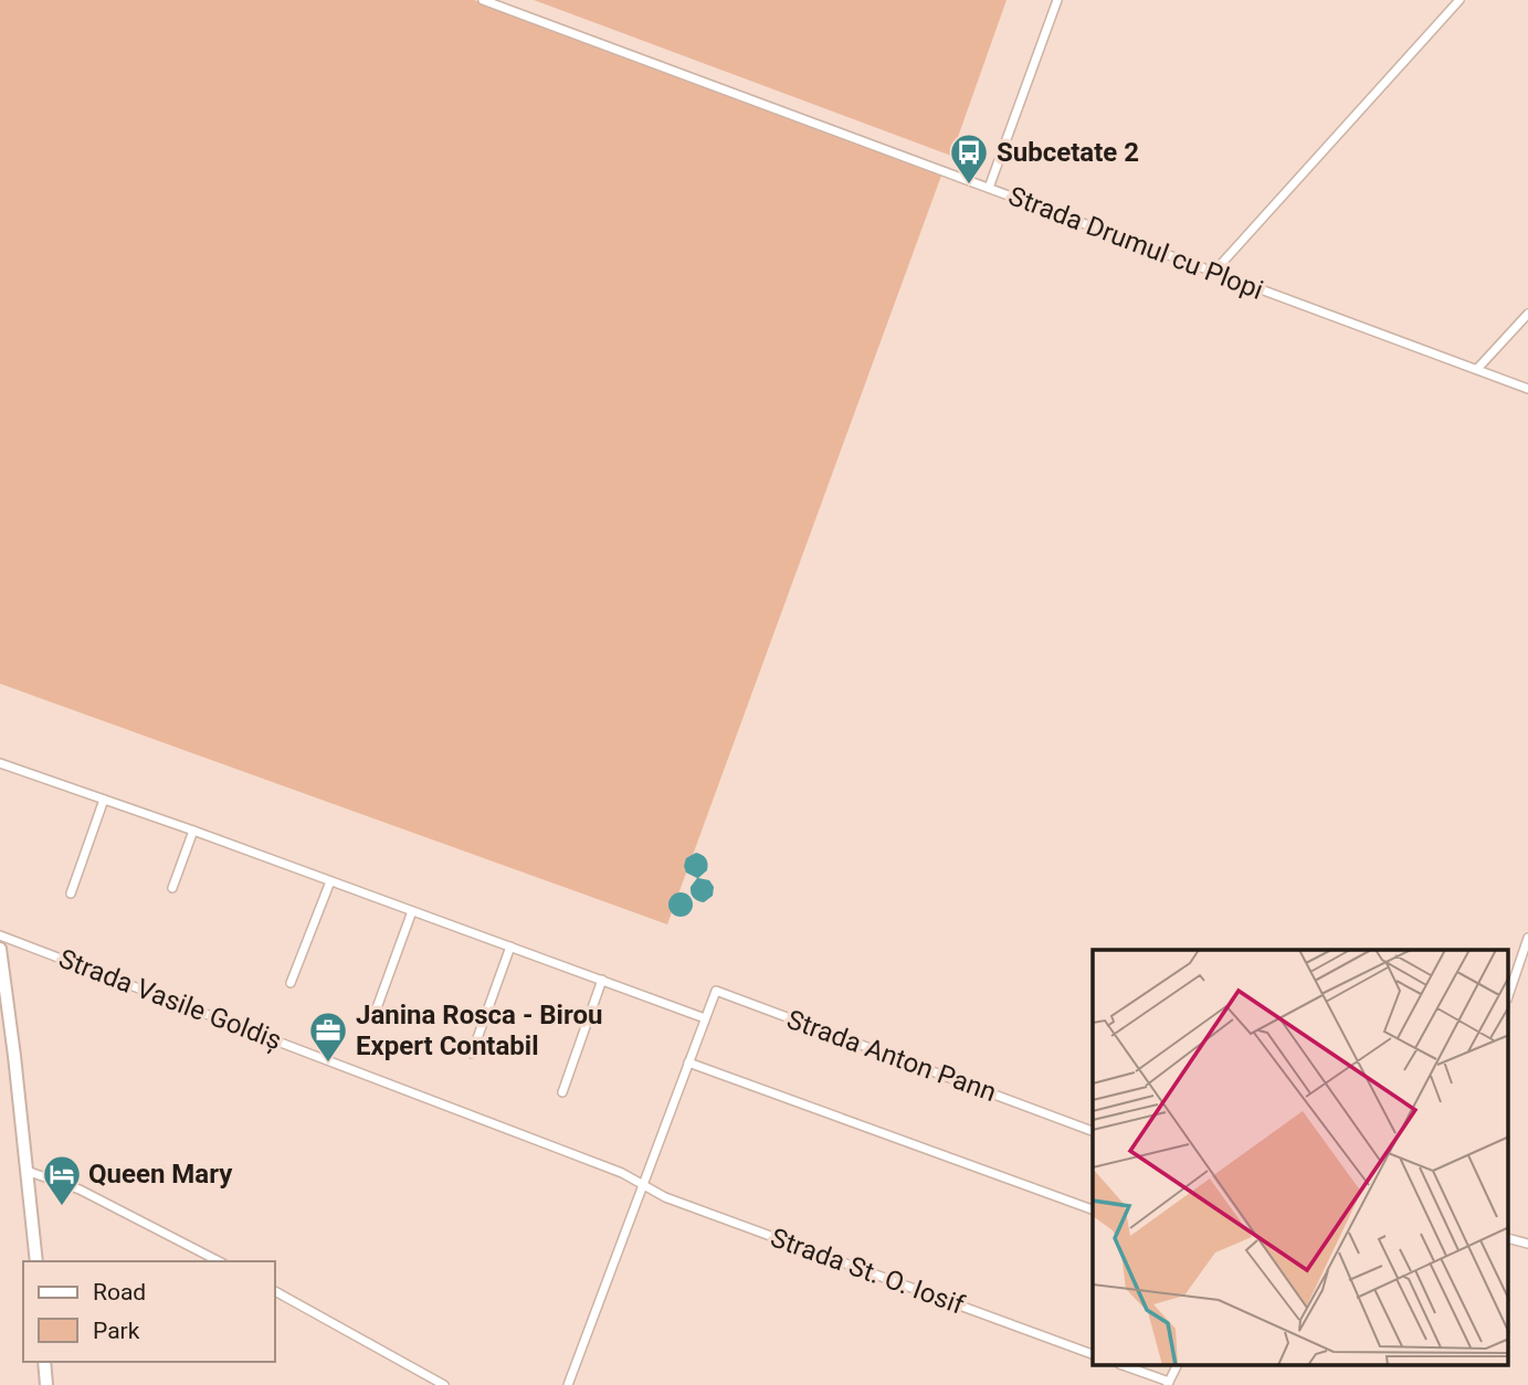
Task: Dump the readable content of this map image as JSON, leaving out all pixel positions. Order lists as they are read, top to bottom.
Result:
{
  "streets": {
    "street": [
      "Strada Drumul cu Plopi",
      "Strada Vasile Goldiș",
      "Strada Anton Pann",
      "Strada St. O. Iosif"
    ]
  },
  "crossings": [
    ["Strada Vasile Goldiș", "Strada St. O. Iosif"]
  ],
  "places": {
    "bus stop": ["Subcetate 2"],
    "office": ["Janina Rosca - Birou Expert Contabil"],
    "hotel": ["Queen Mary"]
  },
  "legend": ["Road", "Park"]
}
